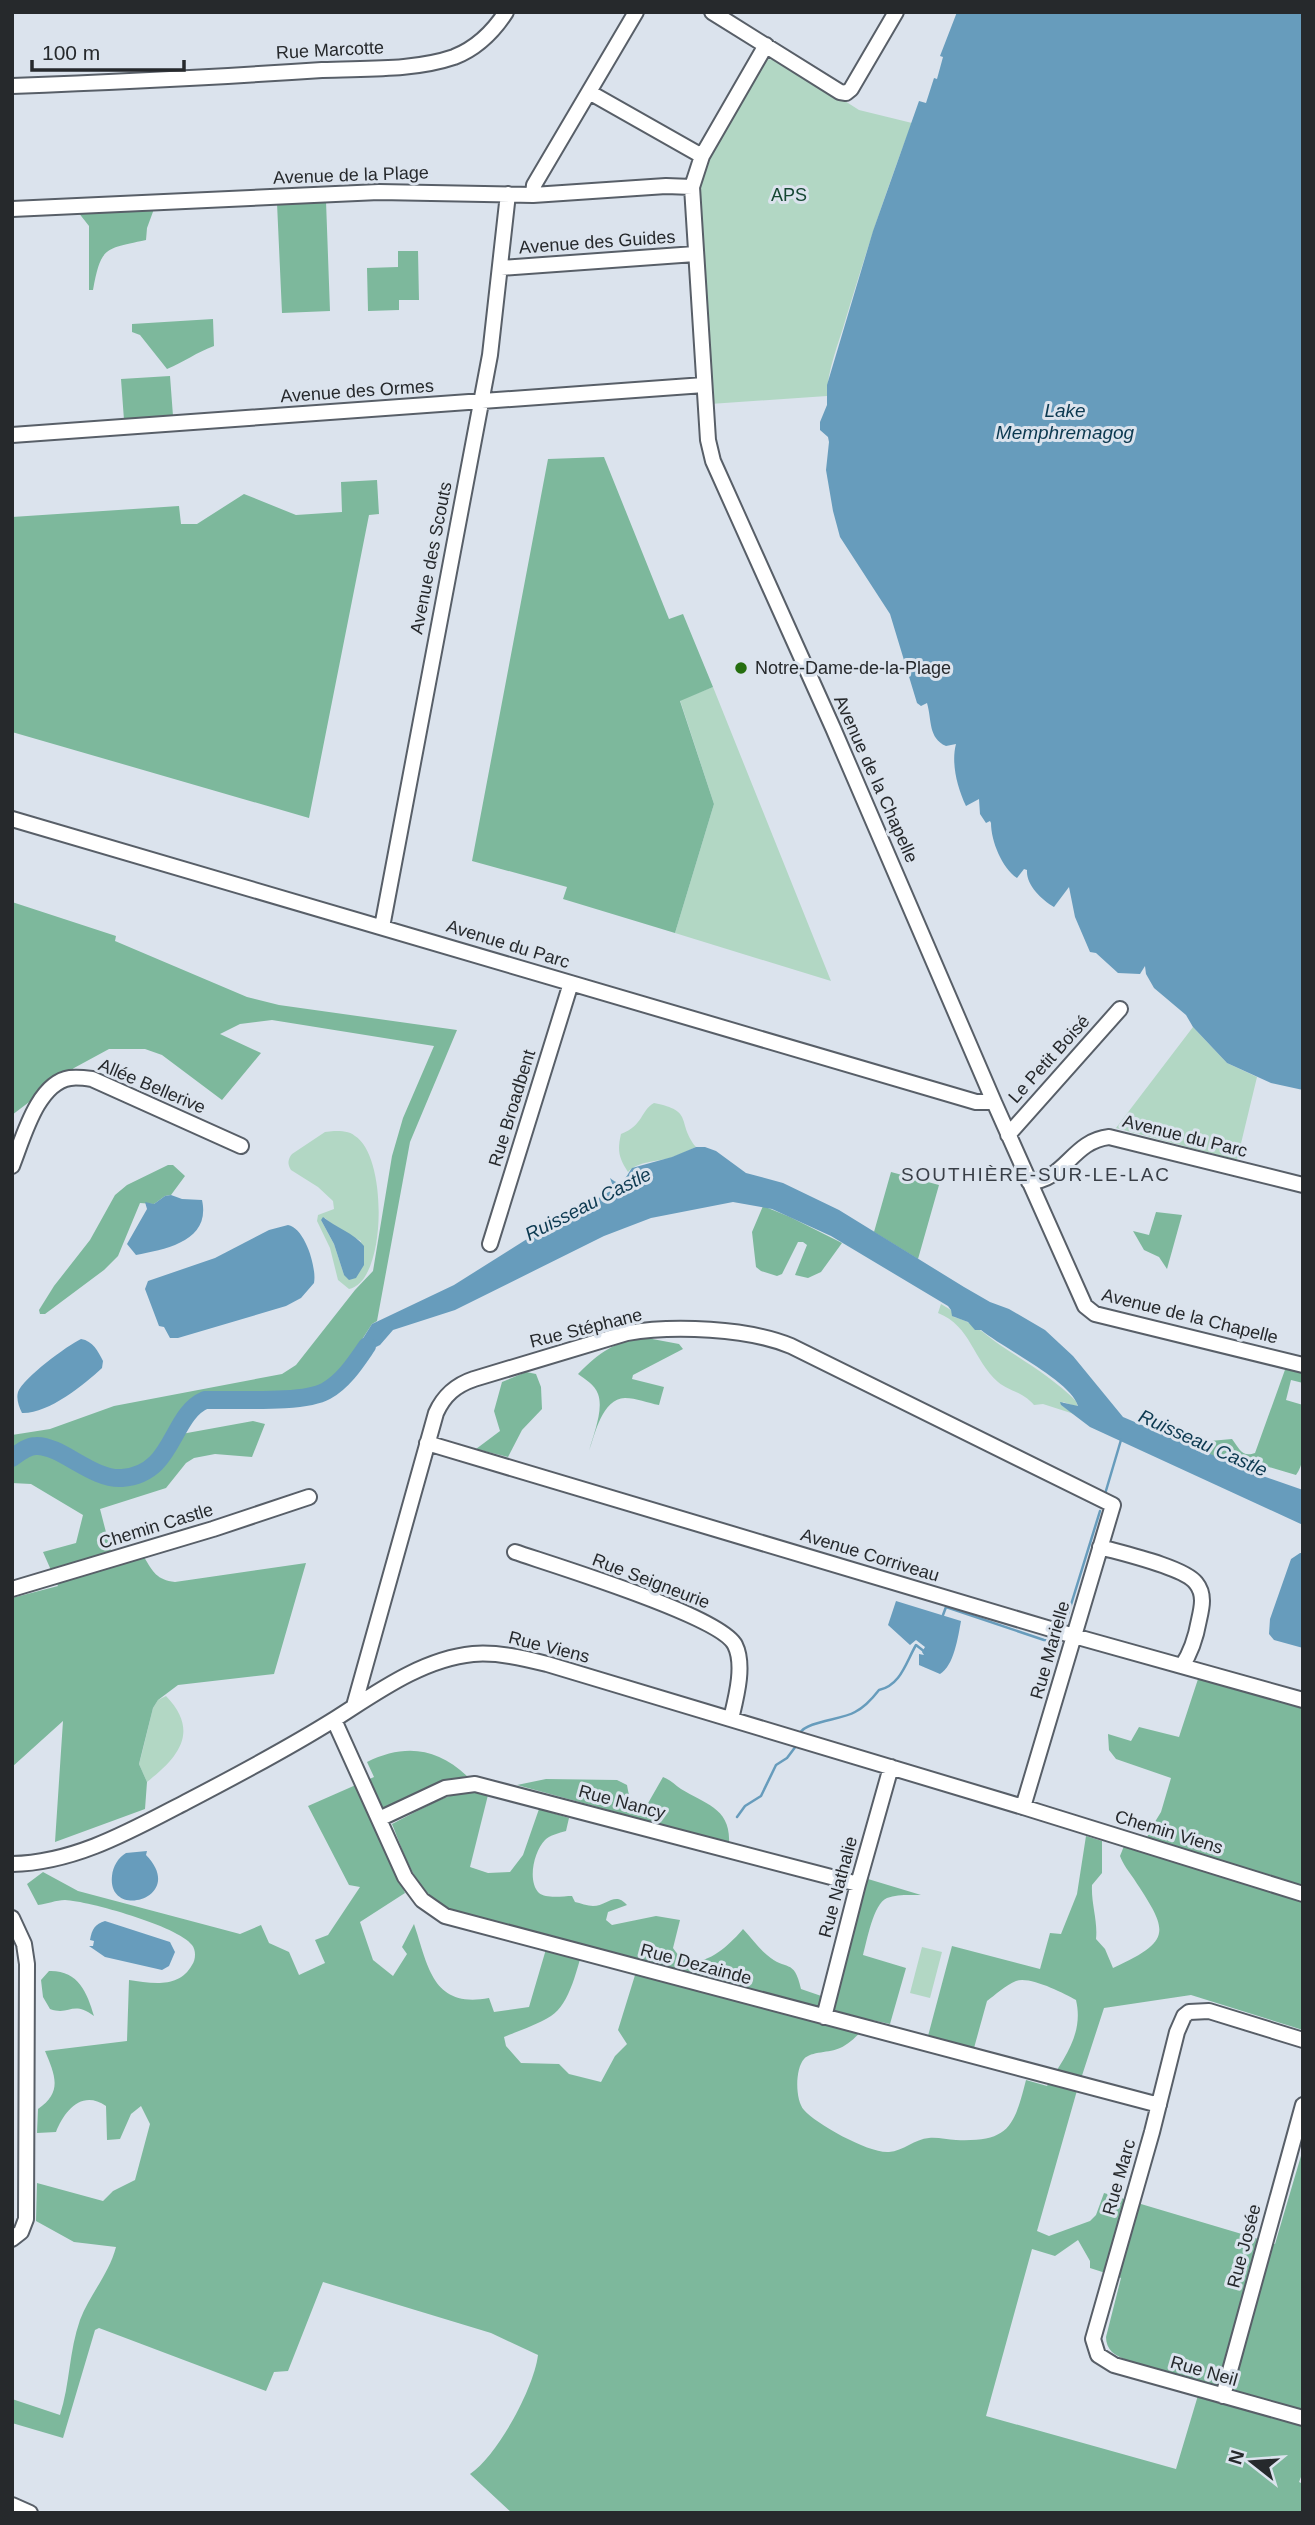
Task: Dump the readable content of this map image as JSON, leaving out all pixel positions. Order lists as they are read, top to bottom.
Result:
{
  "streets": {
    "street": [
      "Rue Marcotte",
      "Avenue de la Plage",
      "Avenue des Guides",
      "Avenue des Ormes",
      "Avenue des Scouts",
      "Avenue de la Chapelle",
      "Avenue du Parc",
      "Le Petit Boisé",
      "Allée Bellerive",
      "Rue Broadbent",
      "Rue Stéphane",
      "Chemin Castle",
      "Avenue Corriveau",
      "Rue Seigneurie",
      "Rue Viens",
      "Rue Marielle",
      "Rue Nancy",
      "Chemin Viens",
      "Rue Nathalie",
      "Rue Dezainde",
      "Rue Marc",
      "Rue Josée",
      "Rue Neil"
    ]
  },
  "crossings": [
    ["Avenue de la Plage", "Avenue des Scouts"],
    ["Avenue de la Plage", "Avenue de la Chapelle"],
    ["Avenue des Guides", "Avenue des Scouts"],
    ["Avenue des Guides", "Avenue de la Chapelle"],
    ["Avenue des Ormes", "Avenue des Scouts"],
    ["Avenue des Ormes", "Avenue de la Chapelle"],
    ["Avenue des Scouts", "Avenue du Parc"],
    ["Avenue de la Chapelle", "Avenue du Parc"],
    ["Avenue de la Chapelle", "Le Petit Boisé"],
    ["Avenue du Parc", "Rue Broadbent"],
    ["Rue Stéphane", "Avenue Corriveau"],
    ["Rue Stéphane", "Rue Viens"],
    ["Rue Stéphane", "Rue Marielle"],
    ["Avenue Corriveau", "Rue Marielle"],
    ["Rue Seigneurie", "Rue Viens"],
    ["Rue Viens", "Rue Marielle"],
    ["Rue Viens", "Chemin Viens"],
    ["Rue Viens", "Rue Nathalie"],
    ["Rue Viens", "Rue Dezainde"],
    ["Rue Marielle", "Chemin Viens"],
    ["Rue Nancy", "Rue Nathalie"],
    ["Rue Nancy", "Rue Dezainde"],
    ["Rue Nathalie", "Rue Dezainde"],
    ["Rue Dezainde", "Rue Marc"],
    ["Rue Marc", "Rue Neil"],
    ["Rue Josée", "Rue Neil"]
  ],
  "districts": ["SOUTHIÈRE-SUR-LE-LAC"],
  "water": ["Lake Memphremagog", "Ruisseau Castle"],
  "parks": ["APS"],
  "places": ["Notre-Dame-de-la-Plage"],
  "scale_bar": "100 m",
  "north": "left"
}
